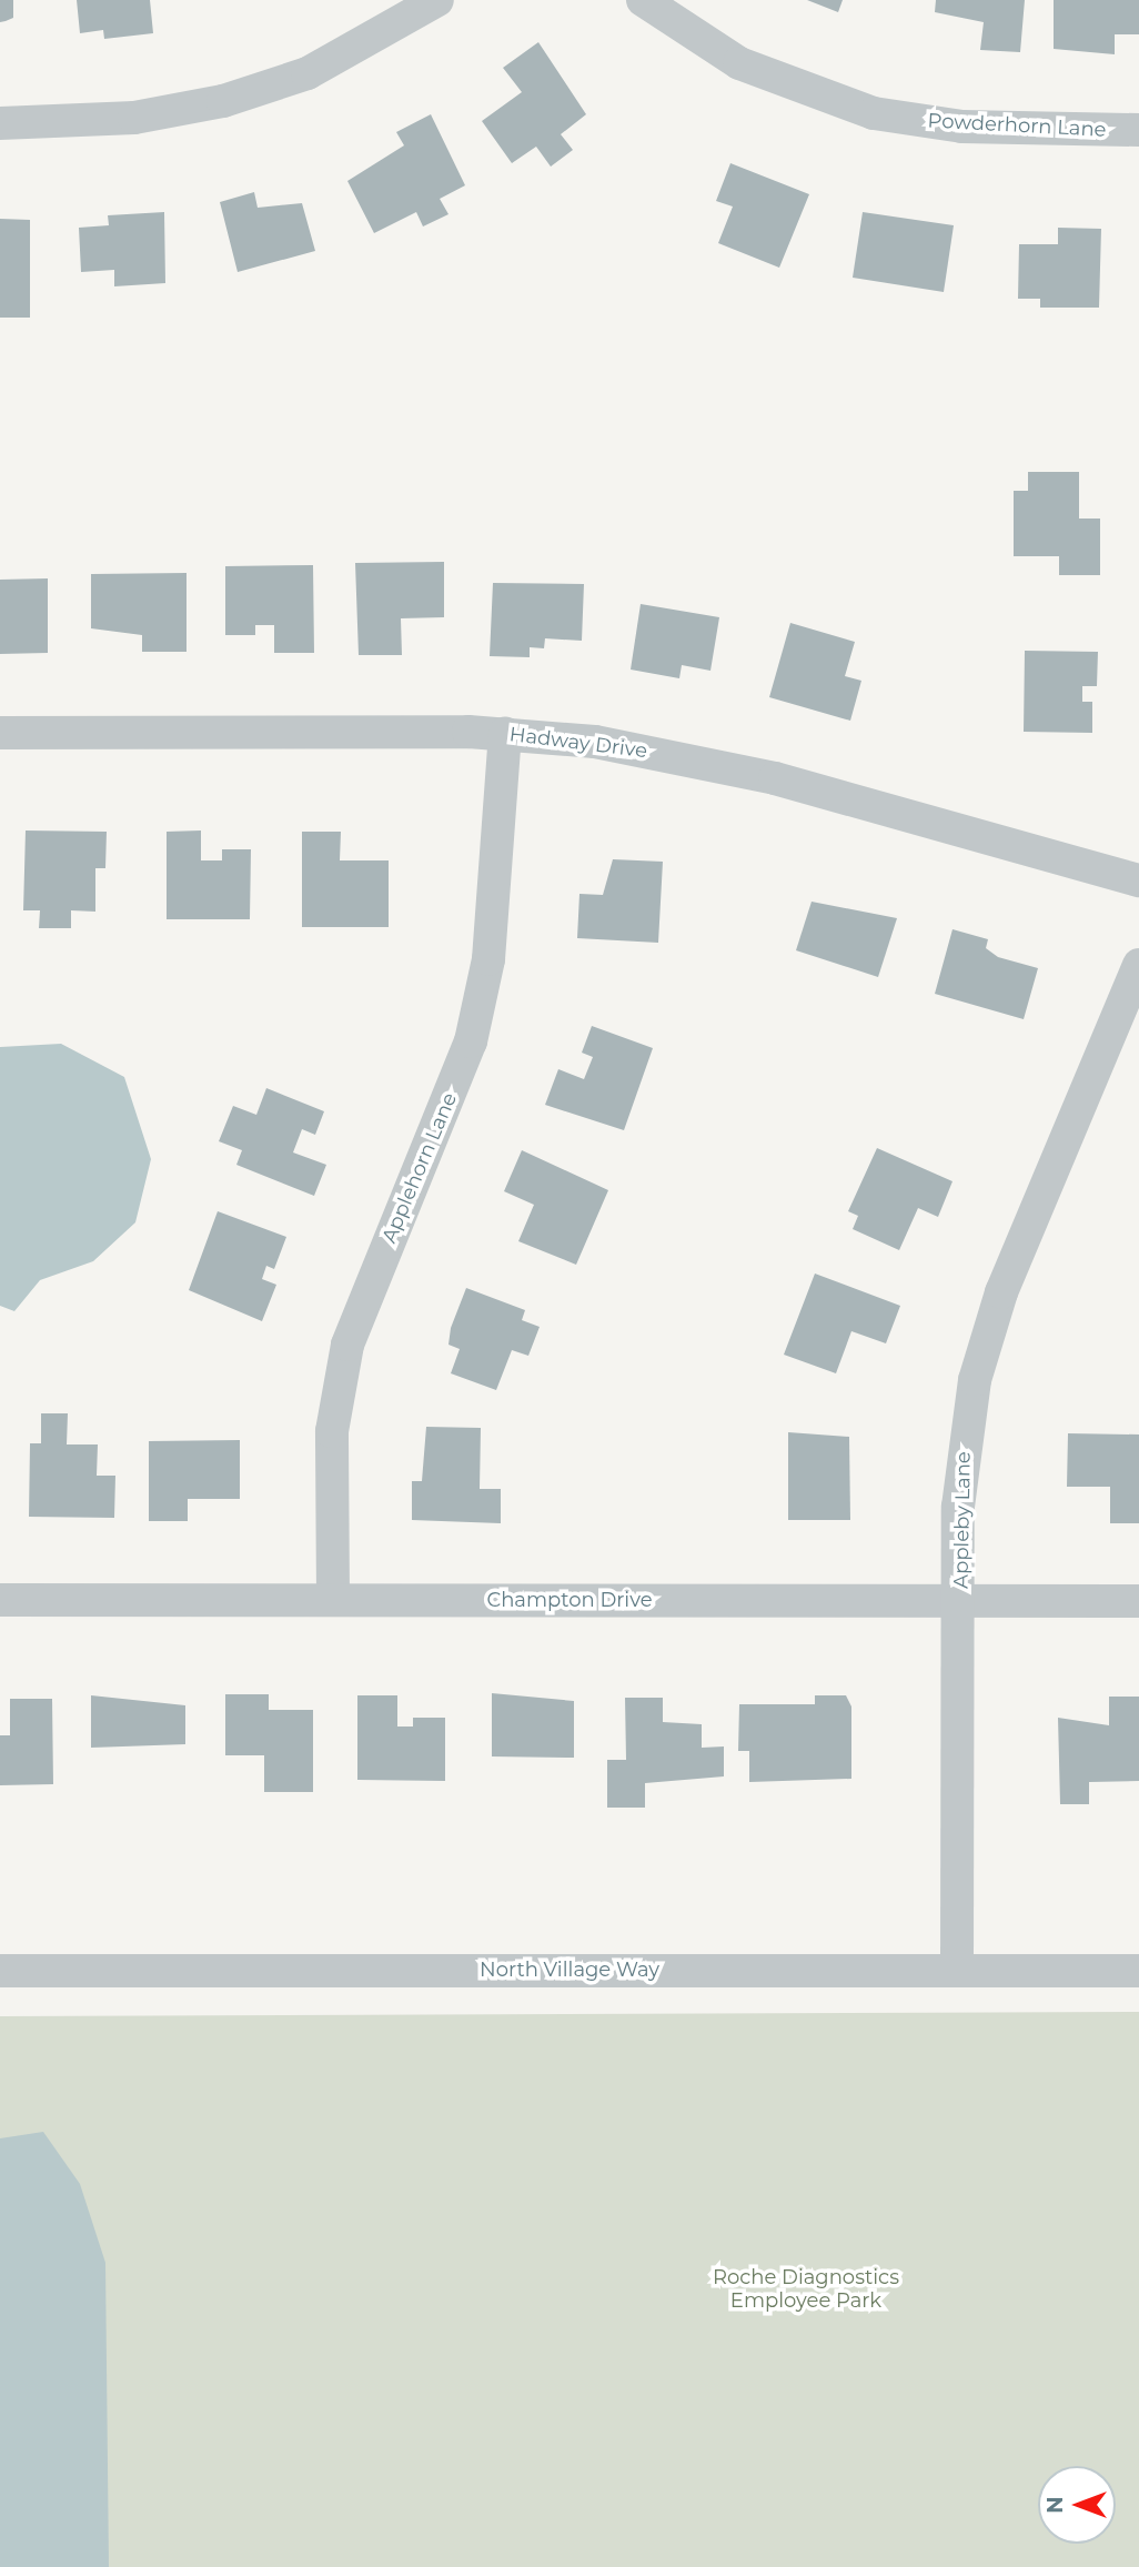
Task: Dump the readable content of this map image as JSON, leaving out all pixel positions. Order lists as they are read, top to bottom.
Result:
{
  "streets": {
    "street": [
      "Powderhorn Lane",
      "Hadway Drive",
      "Applehorn Lane",
      "Appleby Lane",
      "Champton Drive",
      "North Village Way"
    ]
  },
  "crossings": [
    ["Hadway Drive", "Applehorn Lane"],
    ["Applehorn Lane", "Champton Drive"],
    ["Appleby Lane", "Champton Drive"],
    ["Appleby Lane", "North Village Way"]
  ],
  "parks": ["Roche Diagnostics Employee Park"],
  "north": "left"
}
